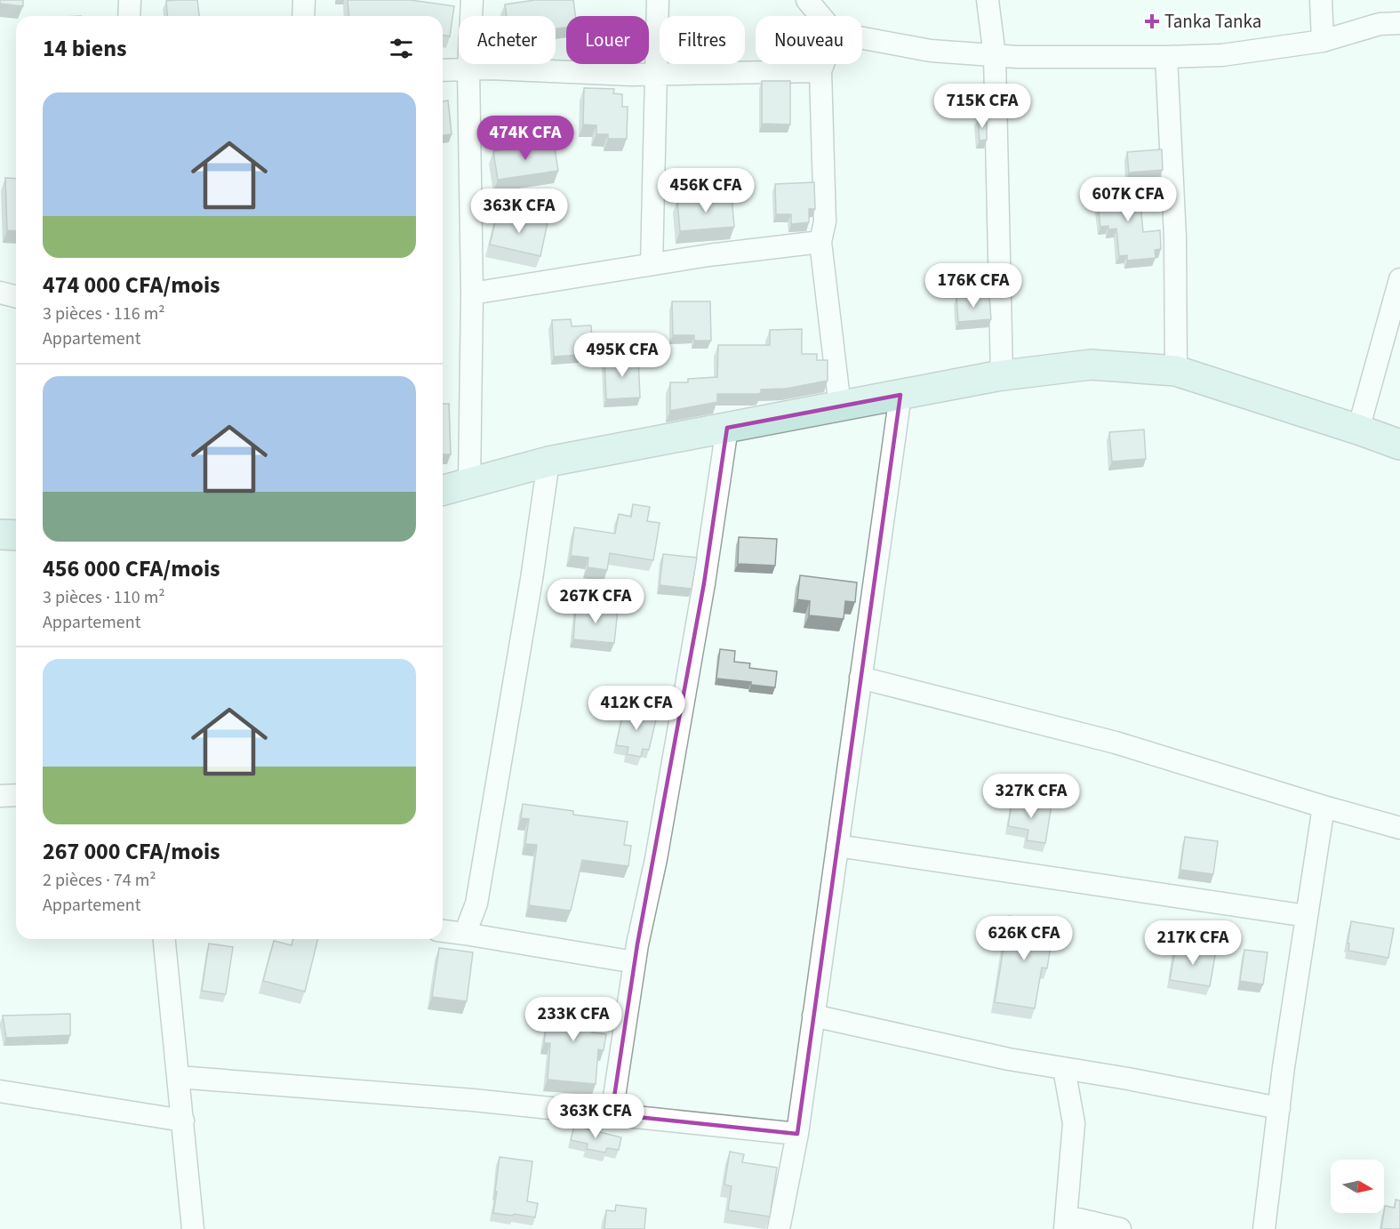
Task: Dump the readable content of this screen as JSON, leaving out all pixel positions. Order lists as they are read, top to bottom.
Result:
{
  "places": {
    "health": ["Tanka Tanka"]
  },
  "north": "right",
  "page": {
    "chip": [
      "Acheter",
      "Louer",
      "Filtres",
      "Nouveau"
    ],
    "heading": "14 biens",
    "list": [
      {
        "name": "474 000 CFA/mois",
        "note": "3 pièces · 116 m² · Appartement"
      },
      {
        "name": "456 000 CFA/mois",
        "note": "3 pièces · 110 m² · Appartement"
      },
      {
        "name": "267 000 CFA/mois",
        "note": "2 pièces · 74 m² · Appartement"
      }
    ],
    "price": [
      "715K CFA",
      "474K CFA",
      "456K CFA",
      "607K CFA",
      "363K CFA",
      "176K CFA",
      "495K CFA",
      "267K CFA",
      "412K CFA",
      "327K CFA",
      "626K CFA",
      "217K CFA",
      "233K CFA",
      "363K CFA"
    ]
  }
}
